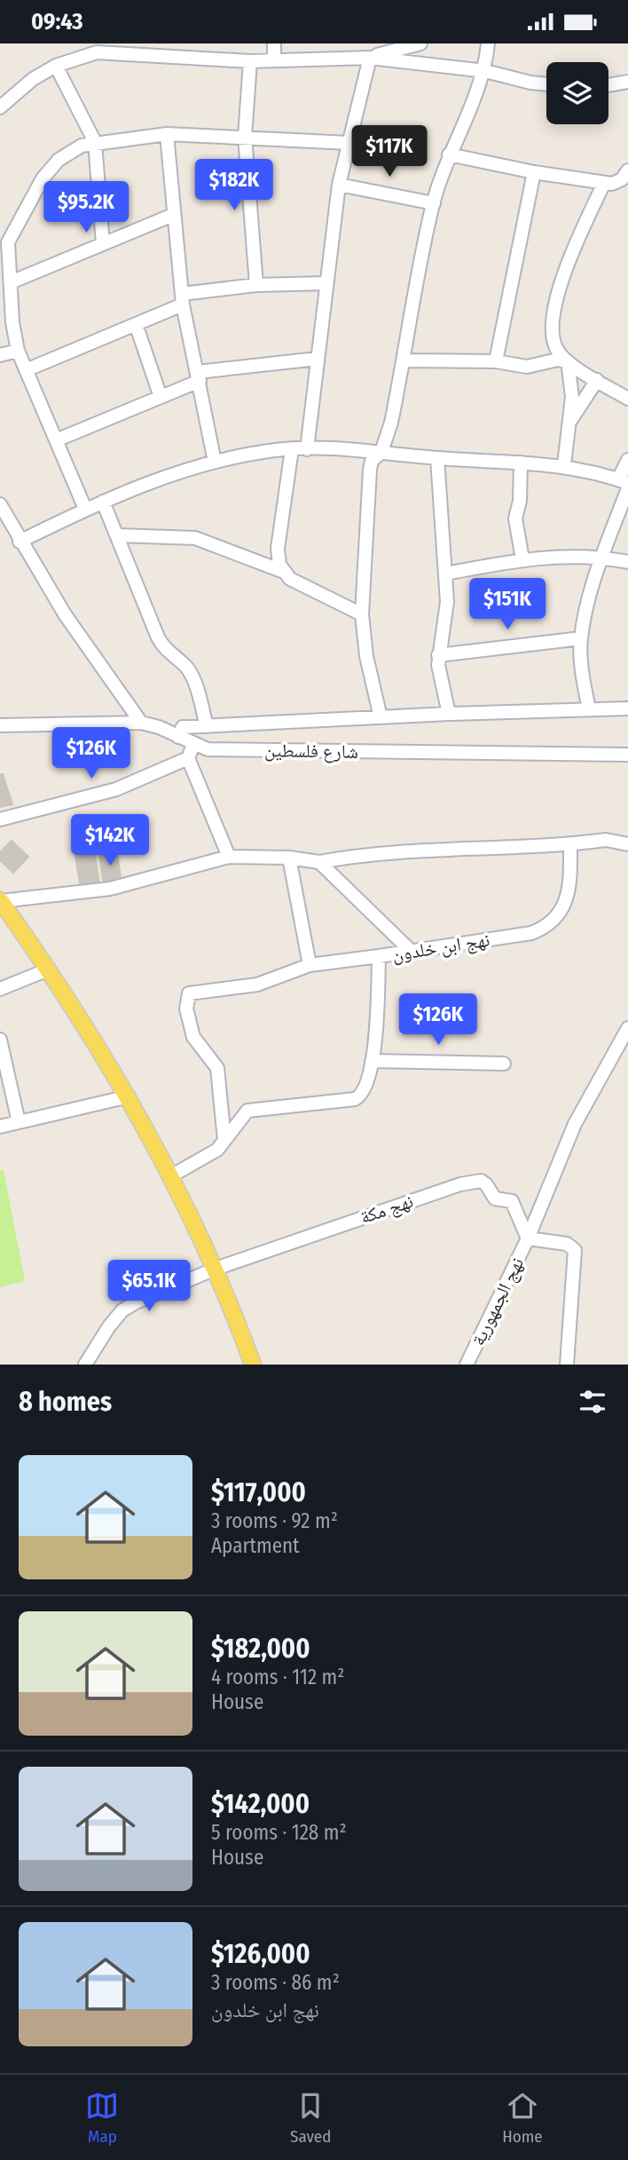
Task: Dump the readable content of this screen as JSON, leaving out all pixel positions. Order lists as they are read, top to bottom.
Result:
{
  "streets": {
    "street": [
      "شارع فلسطين",
      "نهج ابن خلدون",
      "نهج مكة",
      "نهج الجمهورية"
    ]
  },
  "crossings": [
    ["نهج مكة", "نهج الجمهورية"]
  ],
  "page": {
    "status": "09:43",
    "price": [
      "$117K",
      "$182K",
      "$95.2K",
      "$151K",
      "$126K",
      "$142K",
      "$126K",
      "$65.1K"
    ],
    "heading": "8 homes",
    "list": [
      {
        "name": "$117,000",
        "note": "3 rooms · 92 m² · Apartment"
      },
      {
        "name": "$182,000",
        "note": "4 rooms · 112 m² · House"
      },
      {
        "name": "$142,000",
        "note": "5 rooms · 128 m² · House"
      },
      {
        "name": "$126,000",
        "note": "3 rooms · 86 m² · نهج ابن خلدون"
      }
    ],
    "tabs": ["Map", "Saved", "Home"]
  }
}
